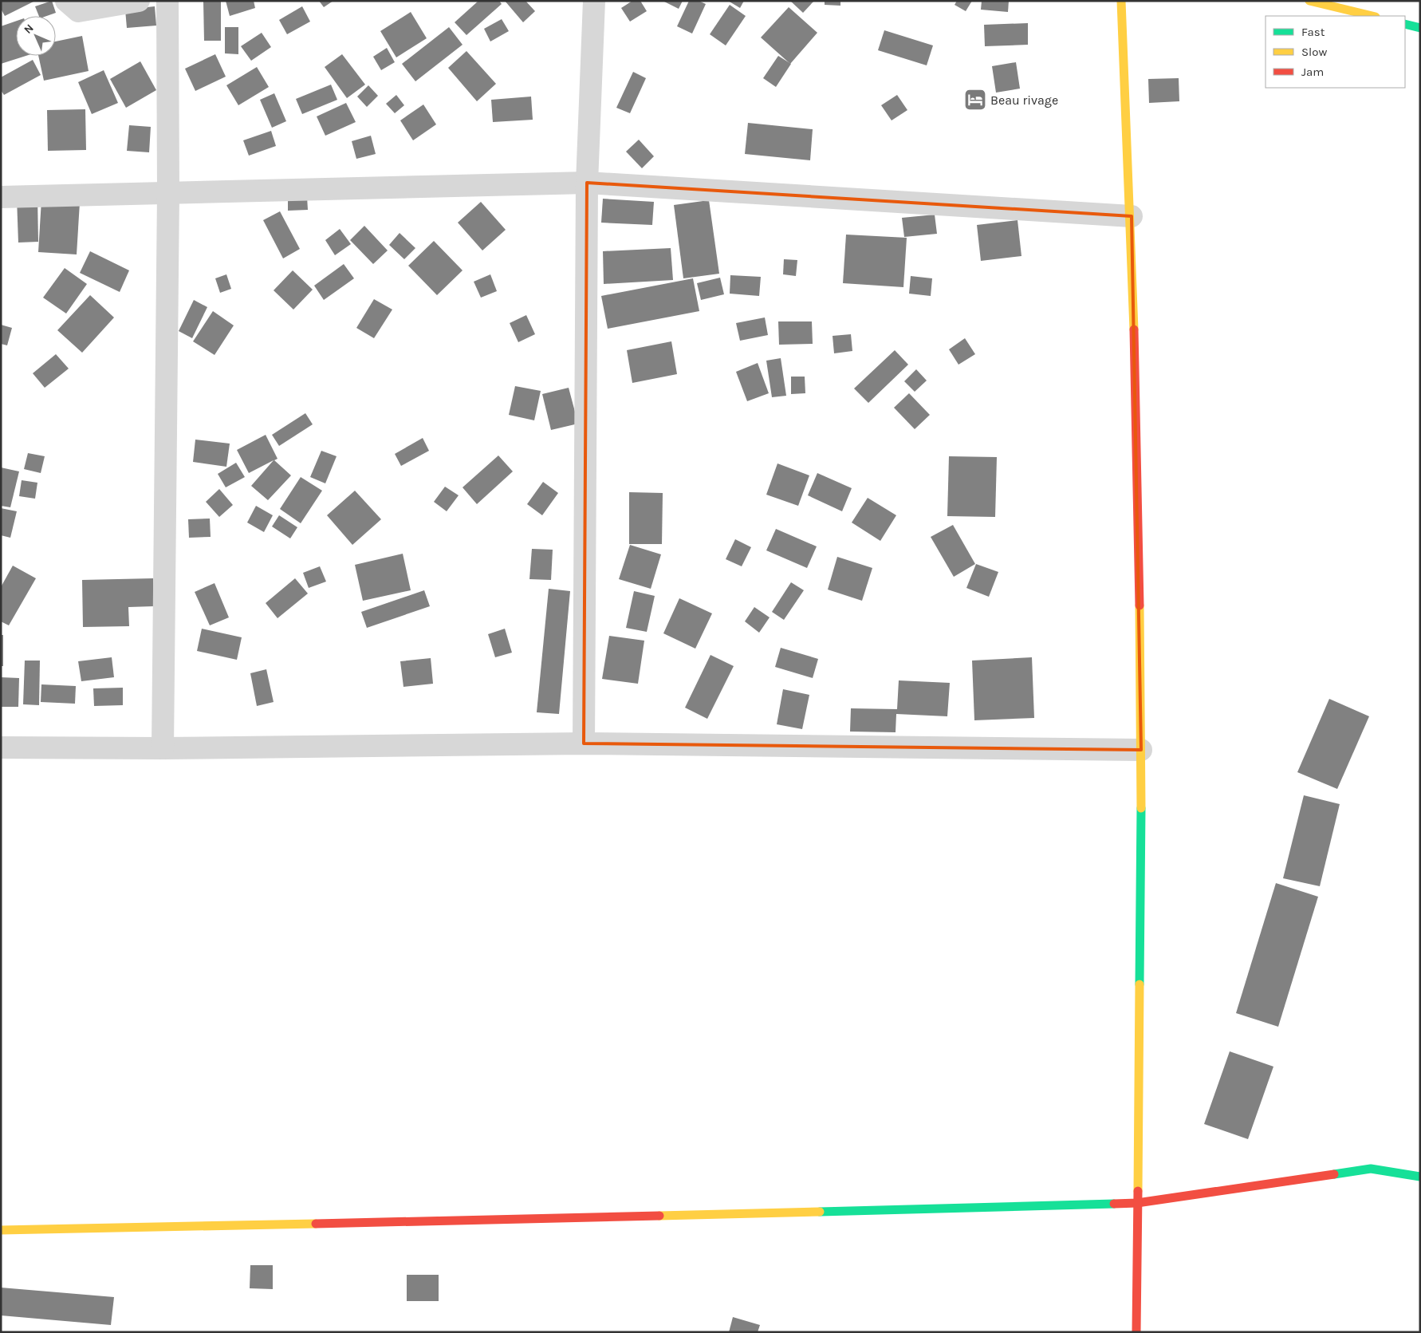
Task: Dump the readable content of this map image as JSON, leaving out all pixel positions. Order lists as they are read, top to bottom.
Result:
{
  "places": {
    "hotel": ["Beau rivage"]
  },
  "legend": ["Fast", "Slow", "Jam"],
  "north": "top left"
}
